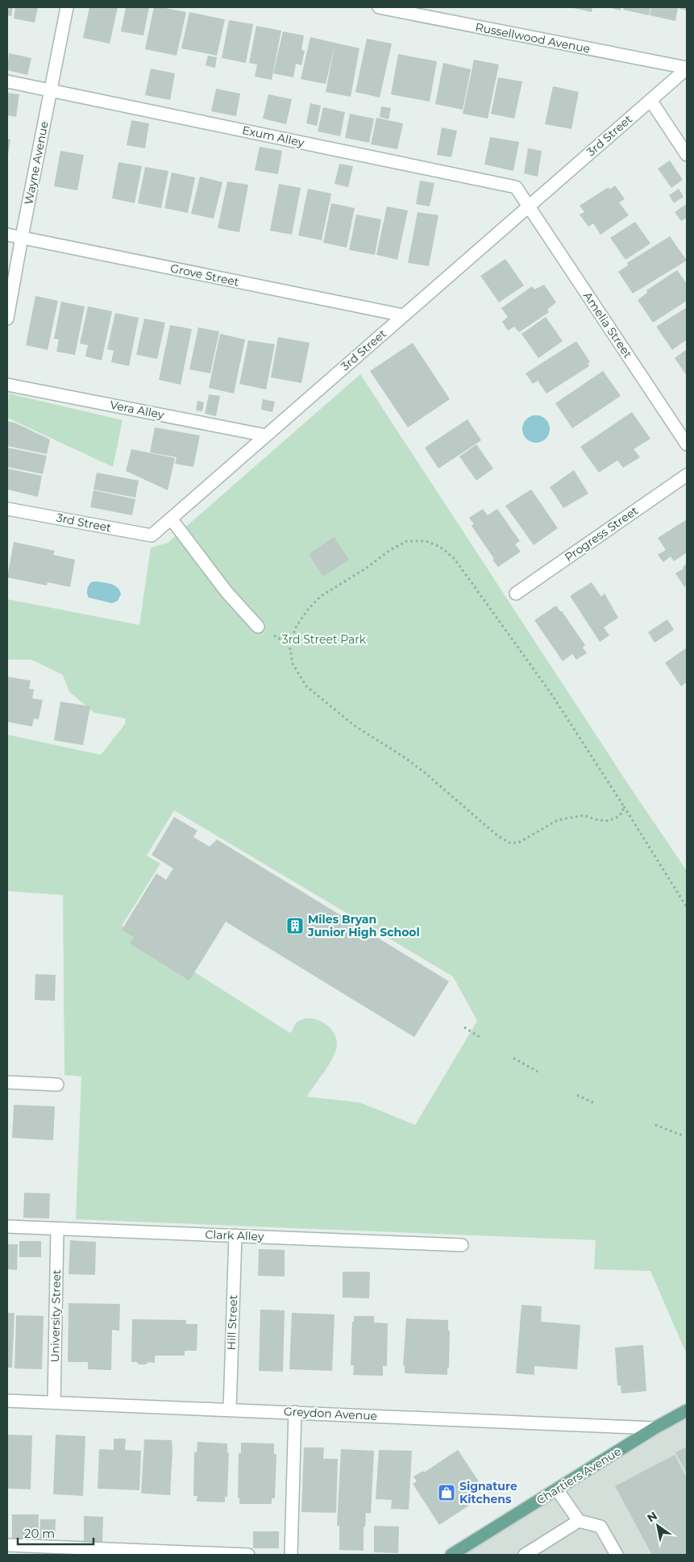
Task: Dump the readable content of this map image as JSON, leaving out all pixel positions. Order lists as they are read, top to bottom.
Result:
{
  "streets": {
    "main road": ["Chartiers Avenue"],
    "street": [
      "Russellwood Avenue",
      "3rd Street",
      "Exum Alley",
      "Wayne Avenue",
      "Grove Street",
      "Amelia Street",
      "Vera Alley",
      "Progress Street",
      "Clark Alley",
      "University Street",
      "Hill Street",
      "Greydon Avenue"
    ]
  },
  "crossings": [
    ["Russellwood Avenue", "3rd Street"],
    ["3rd Street", "Exum Alley"],
    ["3rd Street", "Grove Street"],
    ["3rd Street", "Amelia Street"],
    ["3rd Street", "Vera Alley"],
    ["Exum Alley", "Wayne Avenue"],
    ["Exum Alley", "Amelia Street"],
    ["Wayne Avenue", "Grove Street"],
    ["Clark Alley", "University Street"],
    ["Clark Alley", "Hill Street"],
    ["University Street", "Greydon Avenue"],
    ["Hill Street", "Greydon Avenue"],
    ["Greydon Avenue", "Chartiers Avenue"]
  ],
  "parks": ["3rd Street Park"],
  "places": {
    "building": ["Miles Bryan Junior High School"],
    "shop": ["Signature Kitchens"]
  },
  "scale_bar": "20 m",
  "north": "top left"
}
